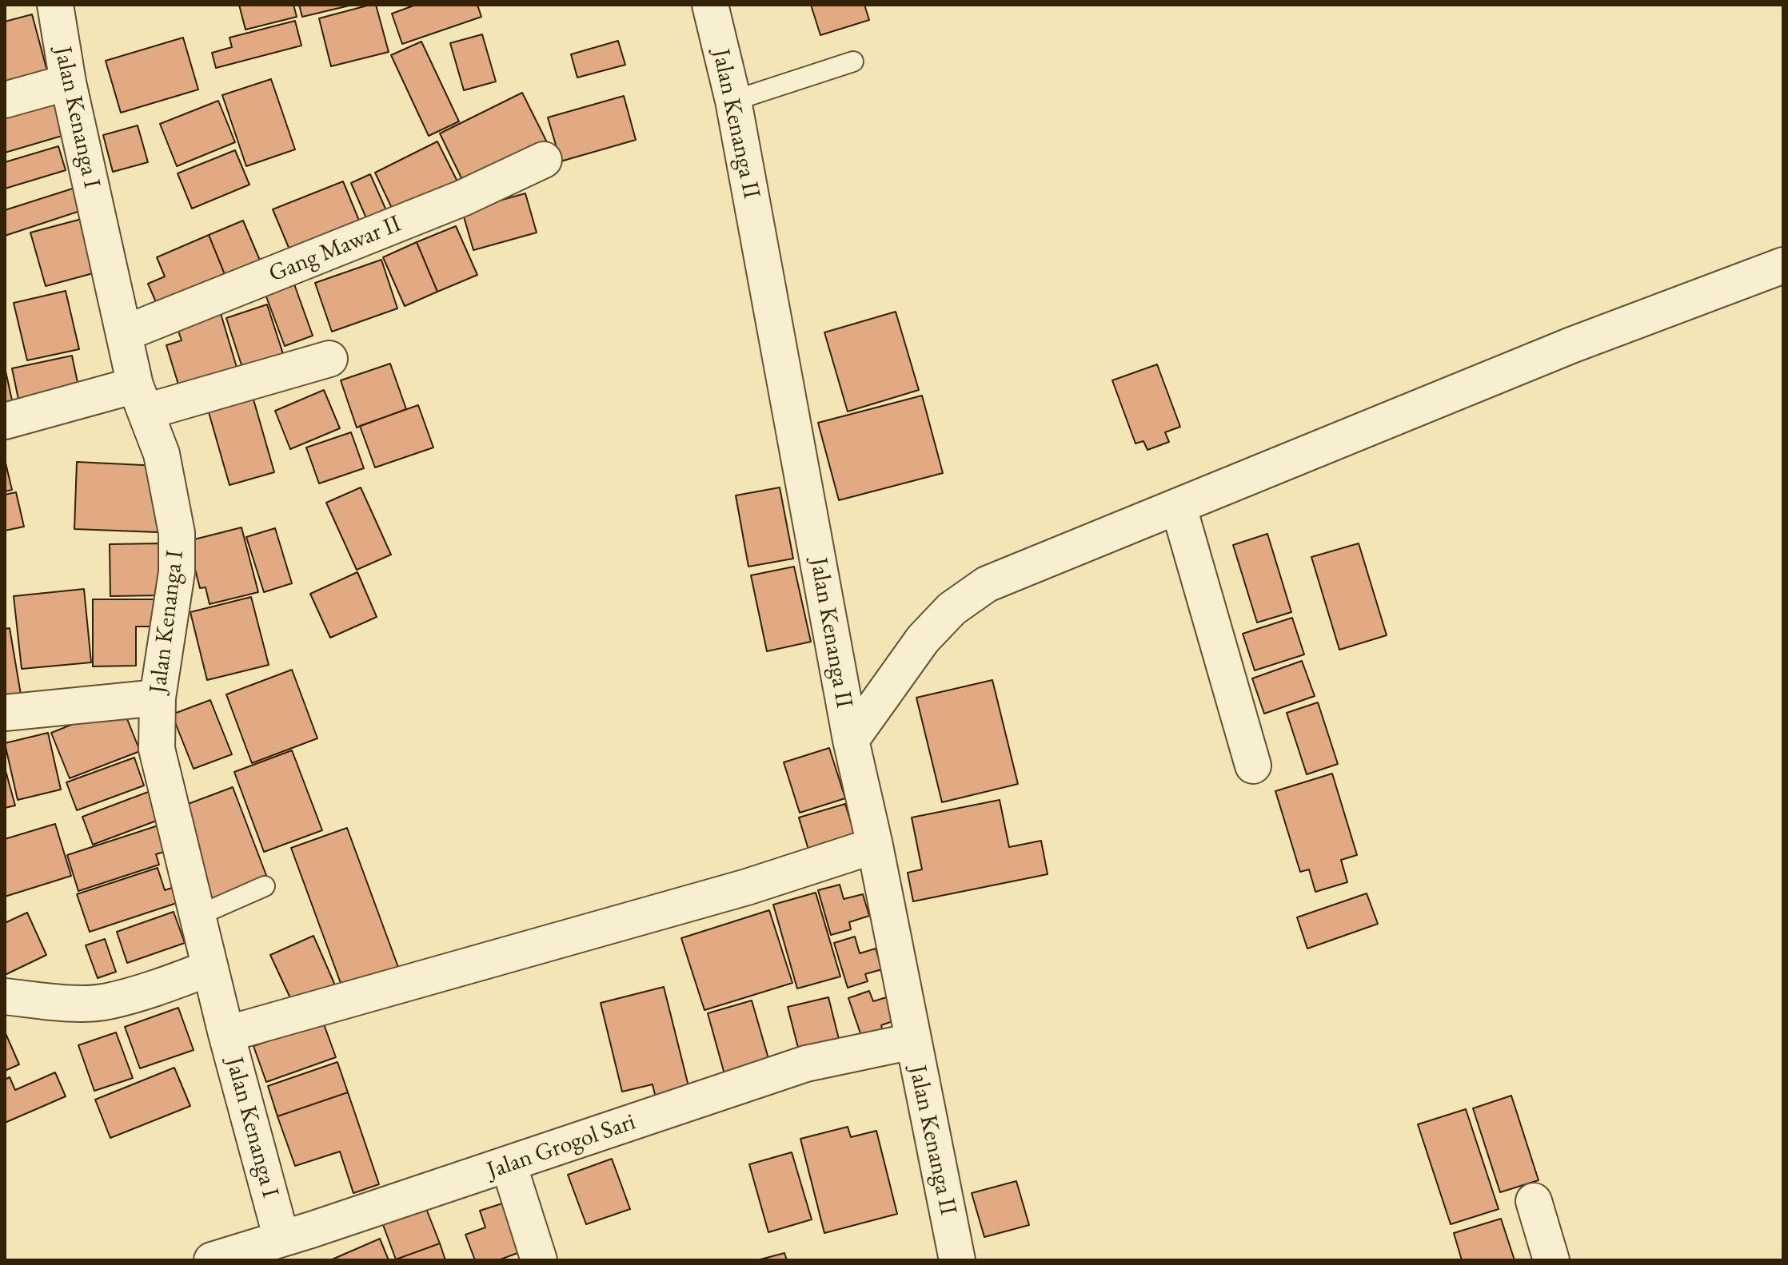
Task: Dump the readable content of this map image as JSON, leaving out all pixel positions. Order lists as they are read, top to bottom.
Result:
{
  "streets": {
    "street": [
      "Jalan Kenanga I",
      "Jalan Kenanga II",
      "Gang Mawar II",
      "Jalan Grogol Sari"
    ]
  },
  "crossings": [
    ["Jalan Kenanga I", "Gang Mawar II"],
    ["Jalan Kenanga I", "Jalan Grogol Sari"],
    ["Jalan Kenanga II", "Jalan Grogol Sari"]
  ]
}
